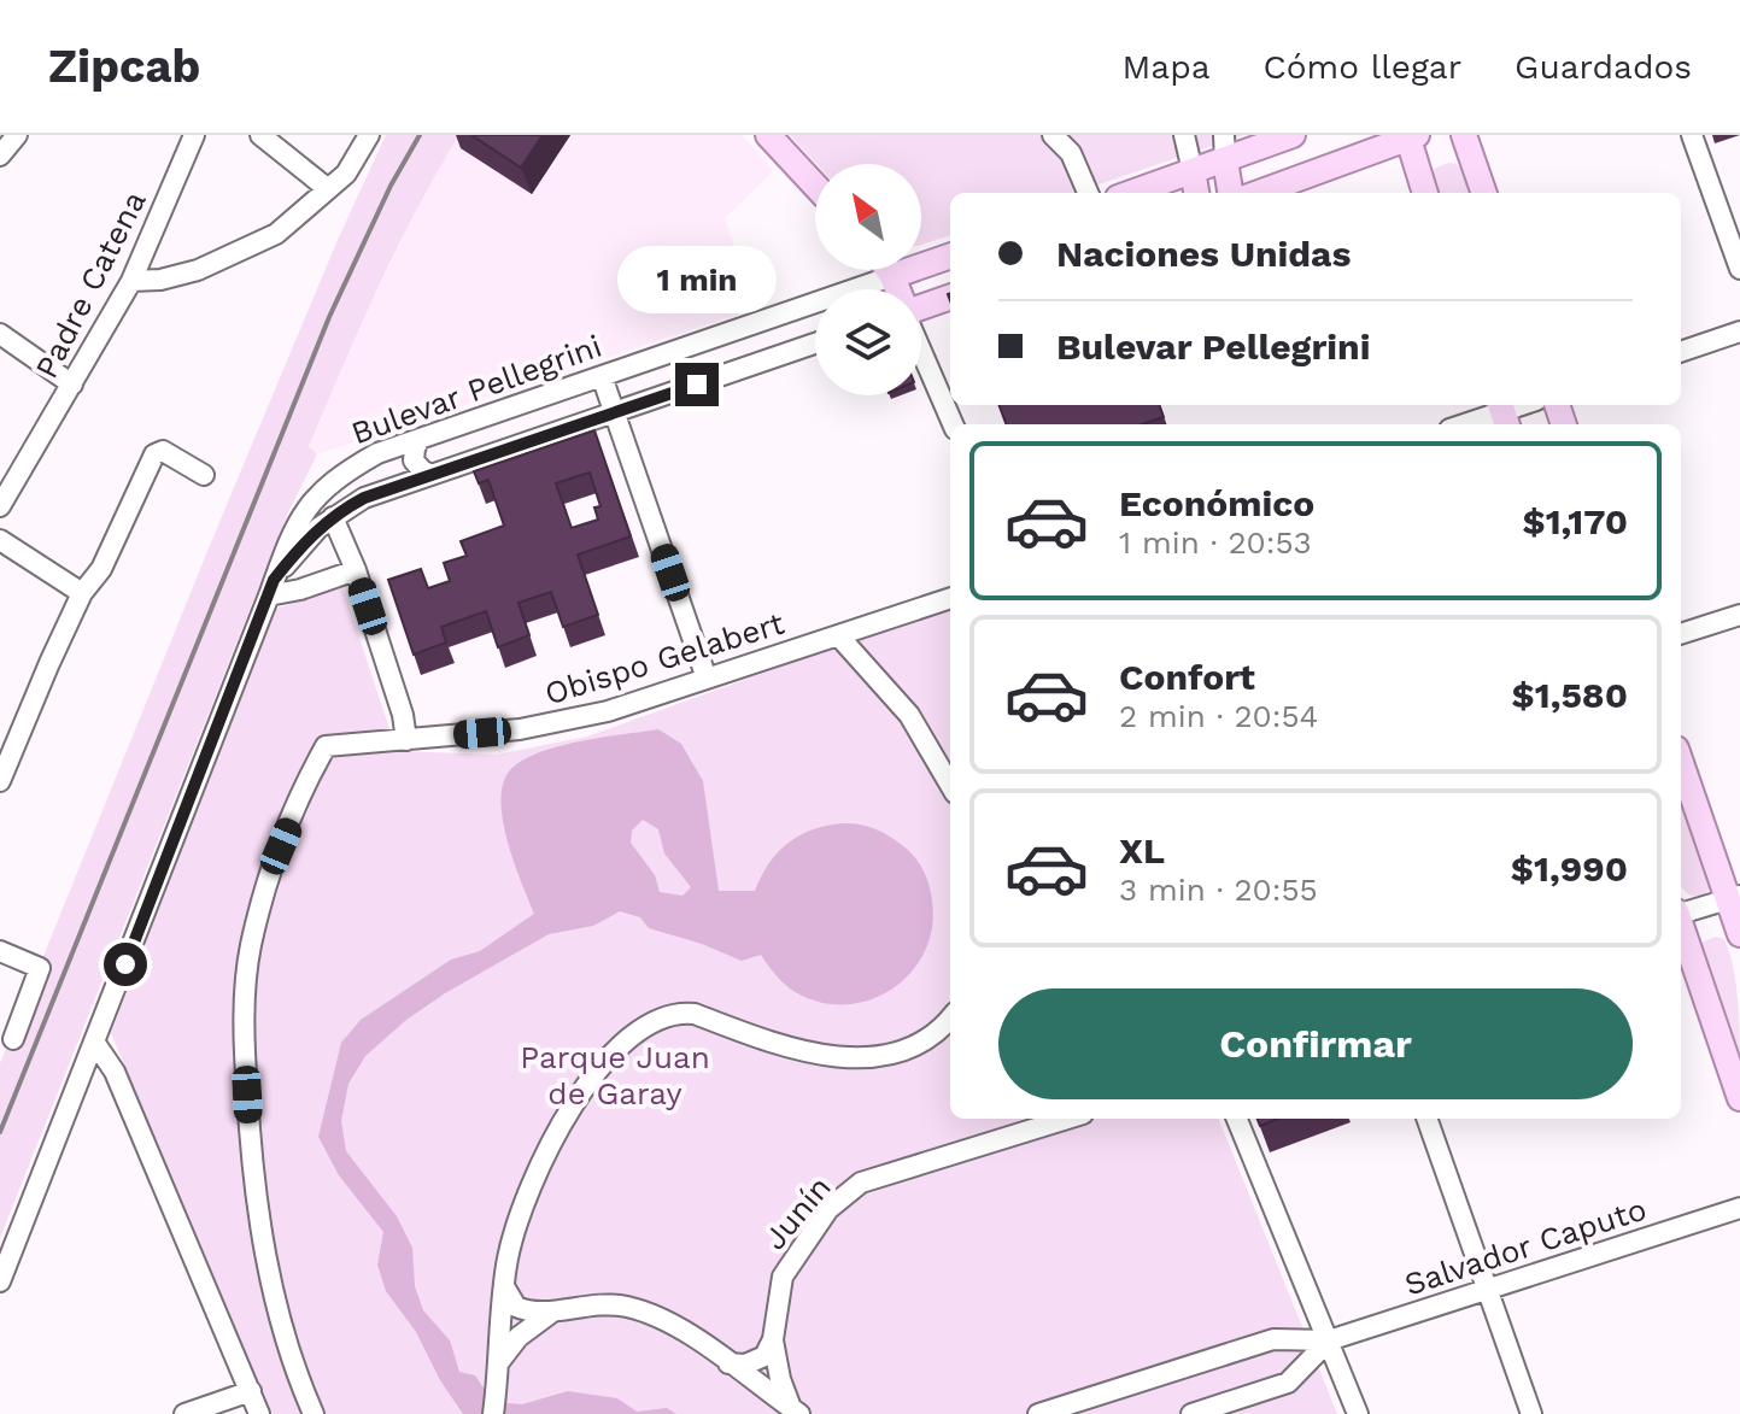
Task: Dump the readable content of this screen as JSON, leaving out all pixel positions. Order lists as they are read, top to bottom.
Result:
{
  "streets": {
    "main road": ["Bulevar Pellegrini"],
    "street": [
      "Padre Catena",
      "Obispo Gelabert",
      "Junín",
      "Salvador Caputo"
    ]
  },
  "parks": ["Parque Juan de Garay"],
  "north": "top left",
  "page": {
    "header": "Zipcab",
    "nav": ["Mapa", "Cómo llegar", "Guardados"],
    "banner": ["Naciones Unidas", "Bulevar Pellegrini"],
    "bubble": "1 min",
    "list": [
      {
        "name": "Económico",
        "note": "1 min · 20:53",
        "value": "$1,170"
      },
      {
        "name": "Confort",
        "note": "2 min · 20:54",
        "value": "$1,580"
      },
      {
        "name": "XL",
        "note": "3 min · 20:55",
        "value": "$1,990"
      }
    ],
    "buttons": "Confirmar"
  }
}
